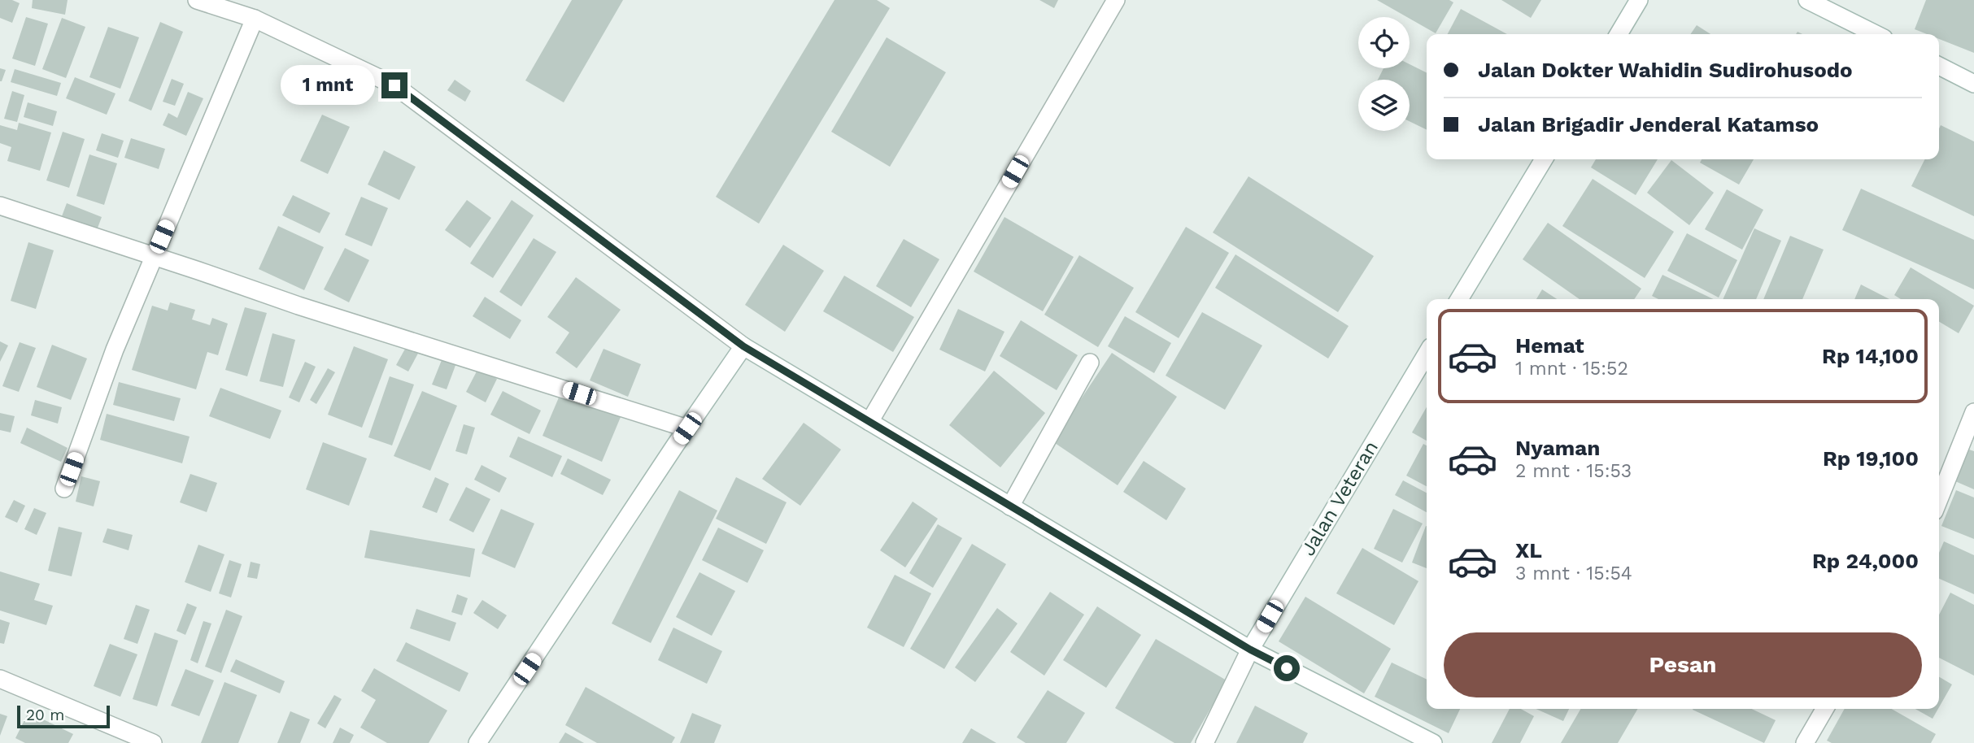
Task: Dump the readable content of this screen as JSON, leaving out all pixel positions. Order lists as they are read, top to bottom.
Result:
{
  "streets": {
    "street": ["Jalan Veteran"]
  },
  "scale_bar": "20 m",
  "page": {
    "banner": ["Jalan Dokter Wahidin Sudirohusodo", "Jalan Brigadir Jenderal Katamso"],
    "bubble": "1 mnt",
    "list": [
      {
        "name": "Hemat",
        "note": "1 mnt · 15:52",
        "value": "Rp 14,100"
      },
      {
        "name": "Nyaman",
        "note": "2 mnt · 15:53",
        "value": "Rp 19,100"
      },
      {
        "name": "XL",
        "note": "3 mnt · 15:54",
        "value": "Rp 24,000"
      }
    ],
    "buttons": "Pesan",
    "scale": "20 m"
  }
}
